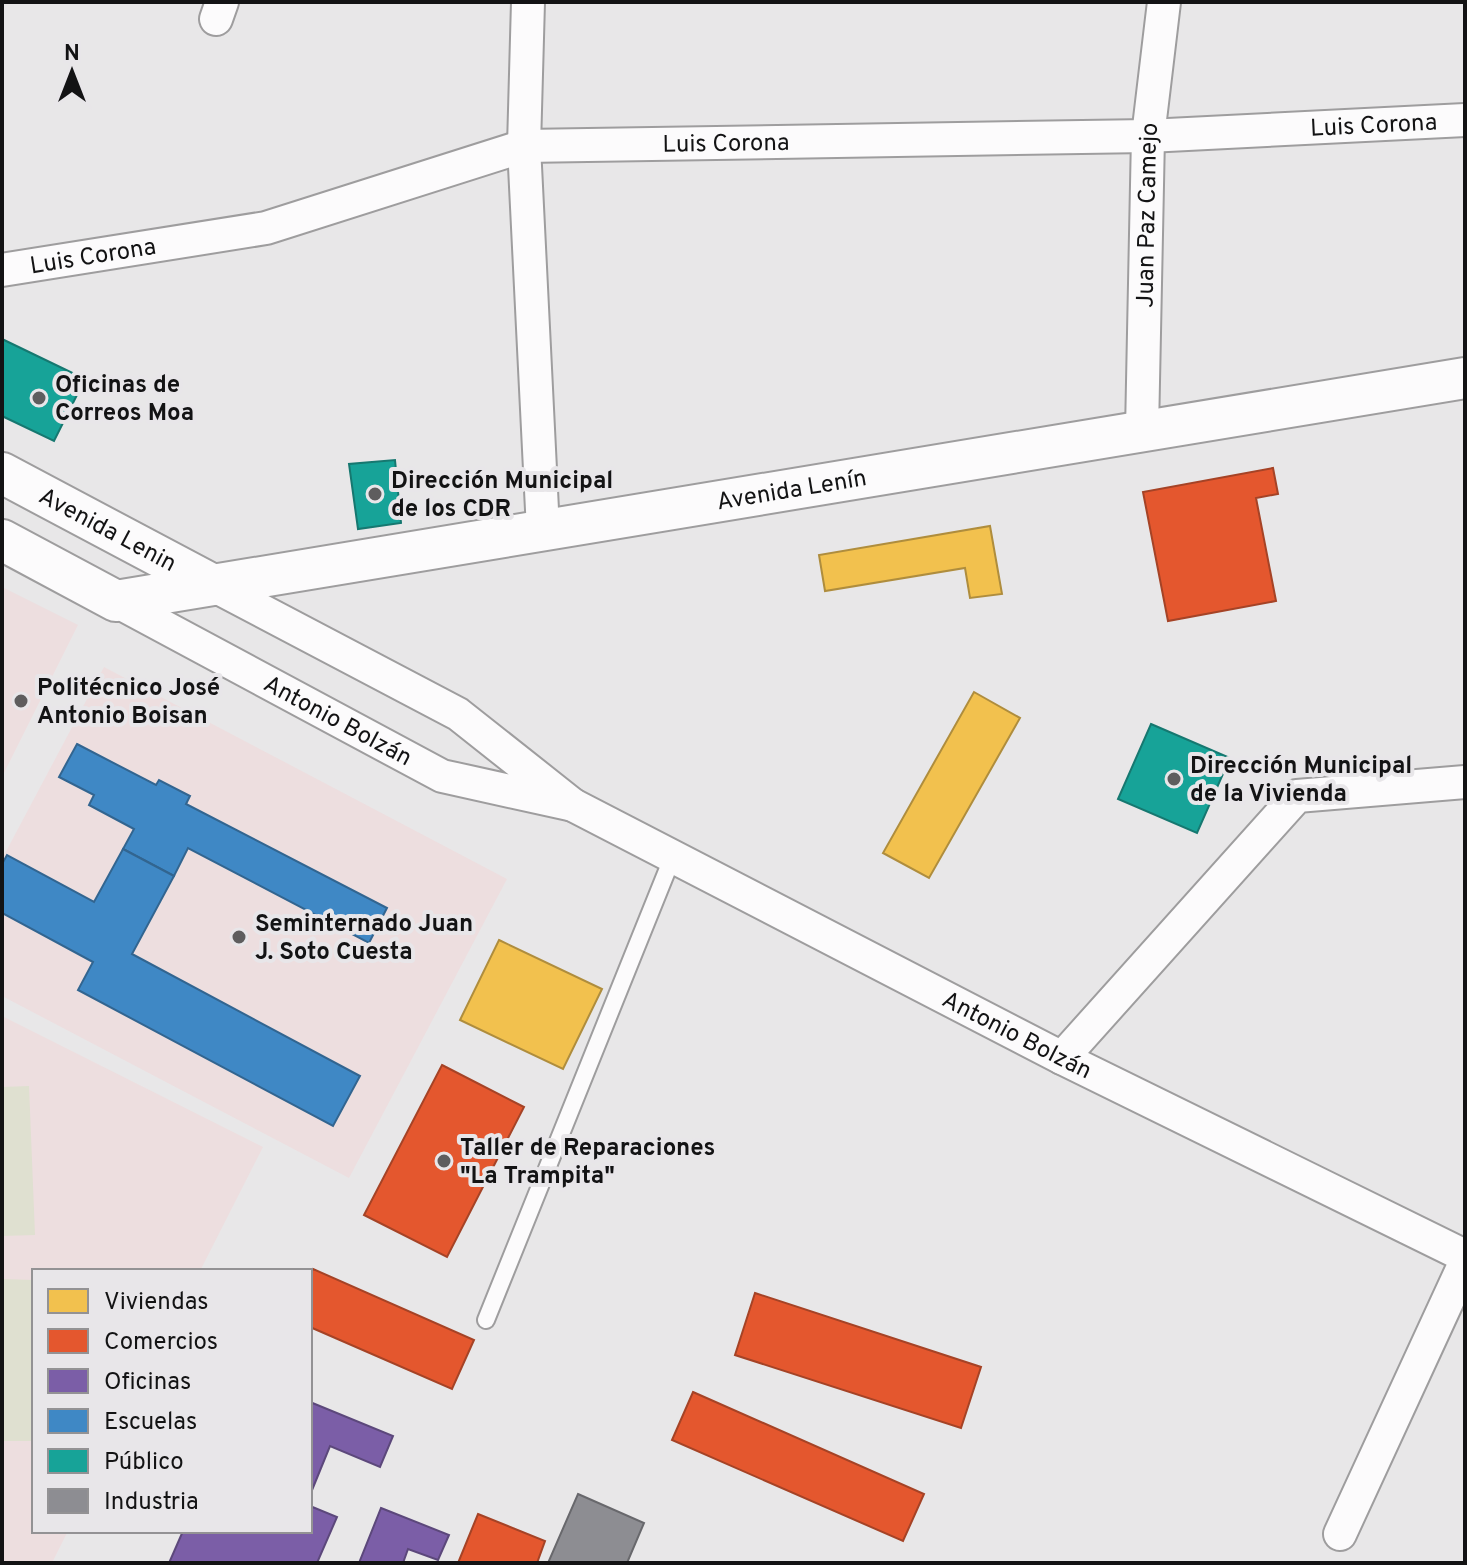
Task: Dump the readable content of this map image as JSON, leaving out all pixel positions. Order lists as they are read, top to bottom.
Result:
{
  "streets": {
    "street": [
      "Luis Corona",
      "Juan Paz Camejo",
      "Avenida Lenín",
      "Avenida Lenin",
      "Antonio Bolzán"
    ]
  },
  "crossings": [
    ["Luis Corona", "Juan Paz Camejo"],
    ["Juan Paz Camejo", "Avenida Lenín"],
    ["Avenida Lenín", "Avenida Lenin"],
    ["Avenida Lenín", "Antonio Bolzán"],
    ["Avenida Lenin", "Antonio Bolzán"]
  ],
  "places": [
    "Oficinas de Correos Moa",
    "Dirección Municipal de los CDR",
    "Politécnico José Antonio Boisan",
    "Dirección Municipal de la Vivienda",
    "Seminternado Juan J. Soto Cuesta",
    "Taller de Reparaciones \"La Trampita\""
  ],
  "legend": [
    "Viviendas",
    "Comercios",
    "Oficinas",
    "Escuelas",
    "Público",
    "Industria"
  ],
  "north": "top"
}
